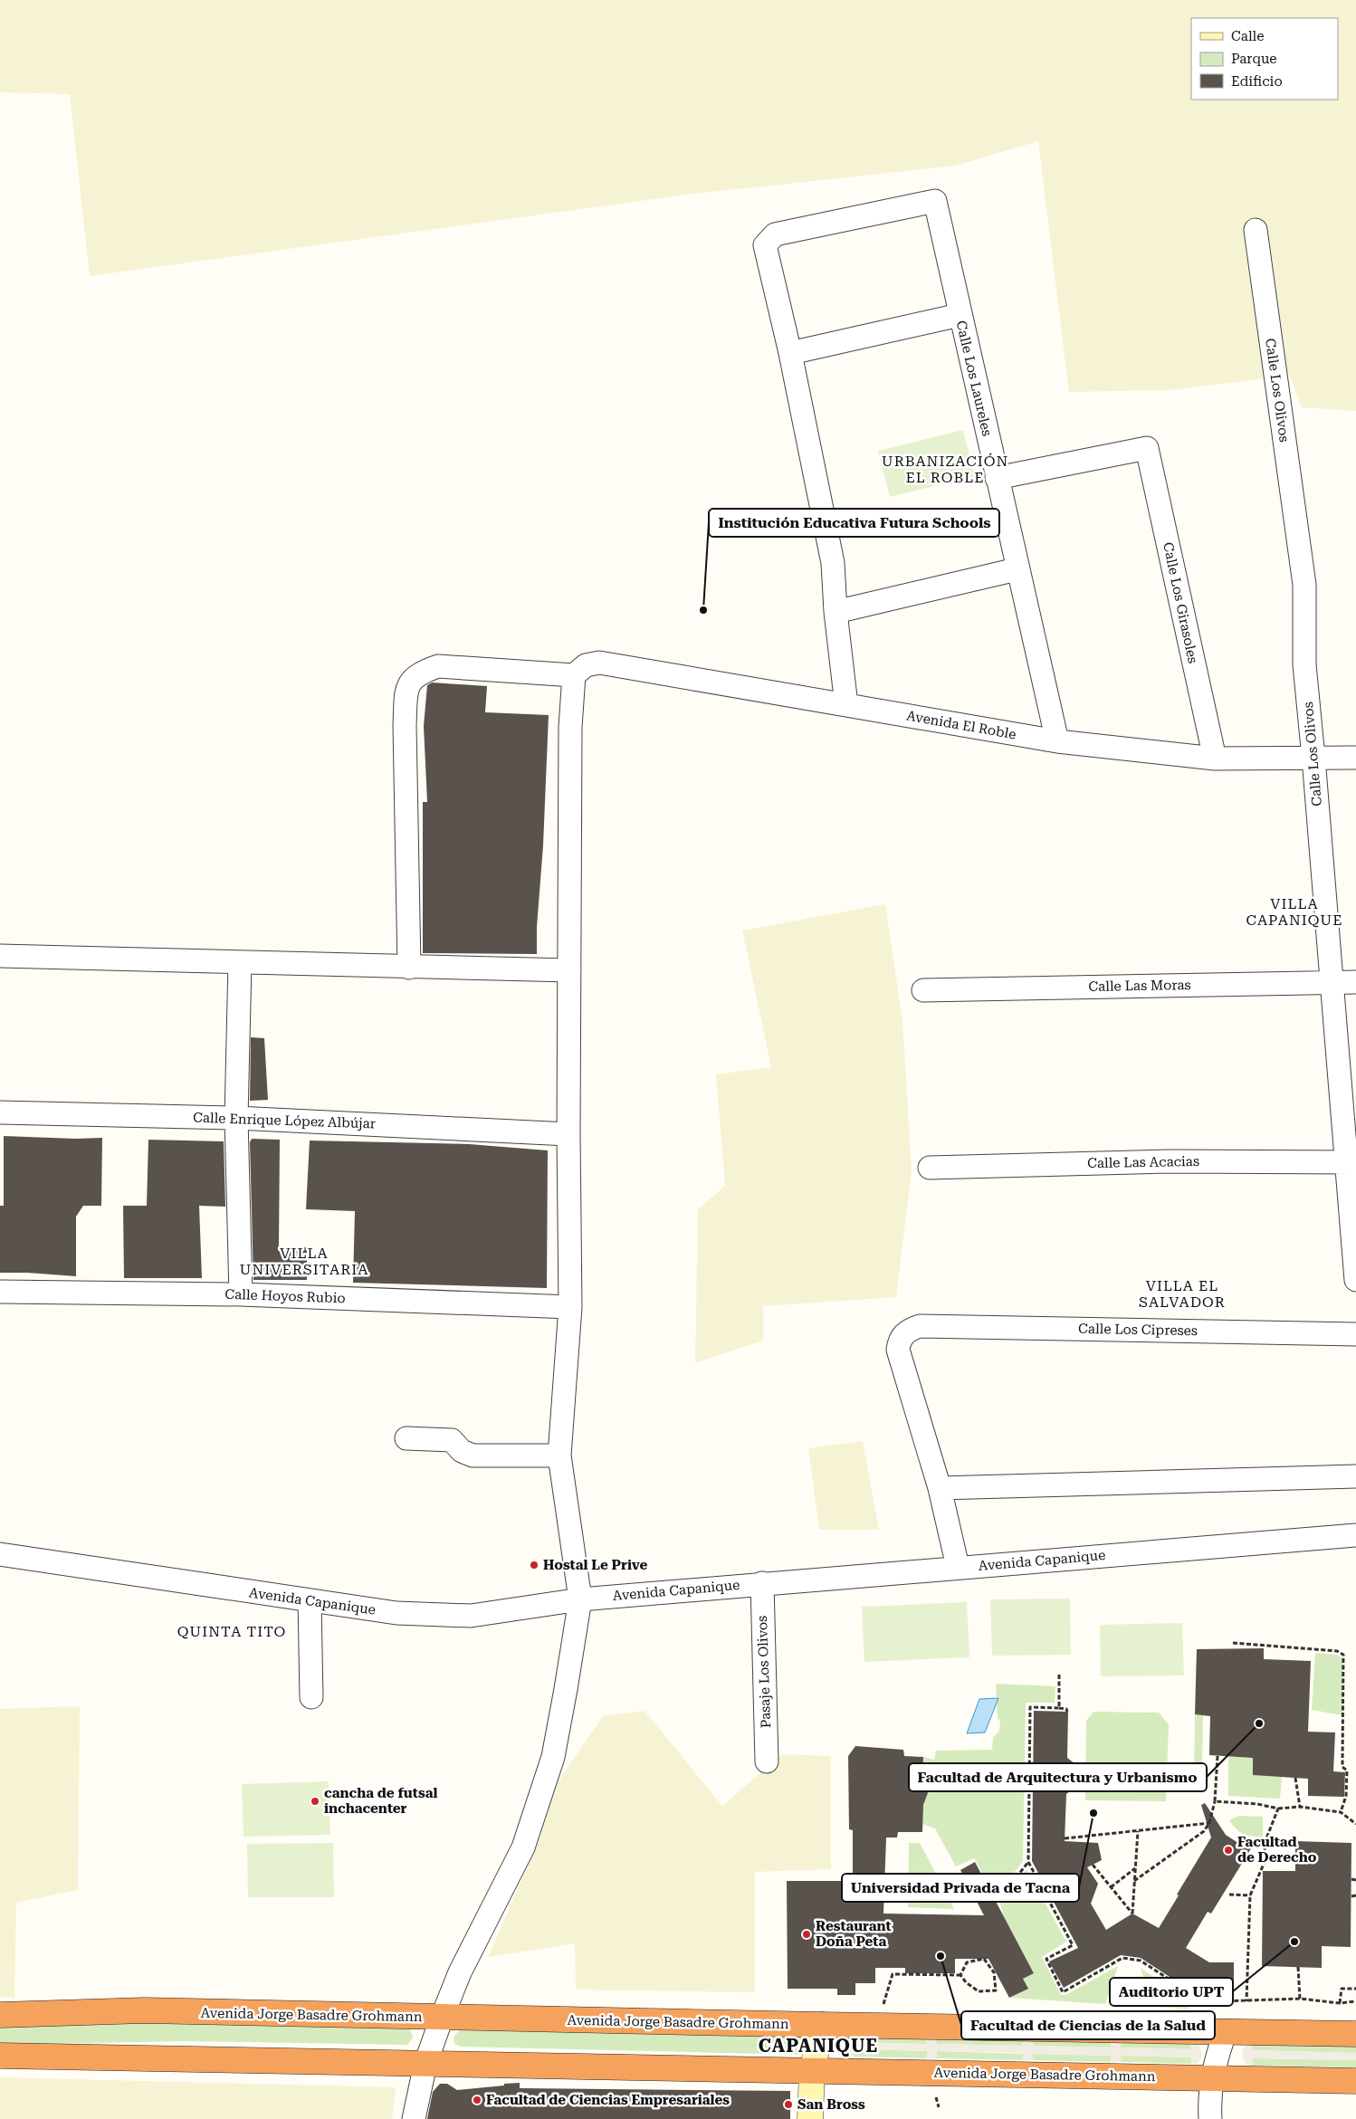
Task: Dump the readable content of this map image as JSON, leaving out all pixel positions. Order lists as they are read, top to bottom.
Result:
{
  "streets": {
    "highway": ["Avenida Jorge Basadre Grohmann"],
    "street": [
      "Calle Los Laureles",
      "Calle Los Olivos",
      "Calle Los Girasoles",
      "Avenida El Roble",
      "Calle Las Moras",
      "Calle Enrique López Albújar",
      "Calle Las Acacias",
      "Calle Hoyos Rubio",
      "Calle Los Cipreses",
      "Avenida Capanique",
      "Pasaje Los Olivos"
    ]
  },
  "crossings": [
    ["Calle Los Laureles", "Calle Los Girasoles"],
    ["Calle Los Laureles", "Avenida El Roble"],
    ["Calle Los Olivos", "Avenida El Roble"],
    ["Calle Los Olivos", "Calle Las Moras"],
    ["Calle Los Olivos", "Calle Las Acacias"],
    ["Calle Los Girasoles", "Avenida El Roble"],
    ["Avenida Capanique", "Pasaje Los Olivos"]
  ],
  "districts": [
    "URBANIZACIÓN EL ROBLE",
    "VILLA CAPANIQUE",
    "VILLA UNIVERSITARIA",
    "VILLA EL SALVADOR",
    "QUINTA TITO",
    "CAPANIQUE"
  ],
  "places": [
    "Institución Educativa Futura Schools",
    "Hostal Le Prive",
    "Facultad de Arquitectura y Urbanismo",
    "cancha de futsal inchacenter",
    "Universidad Privada de Tacna",
    "Facultad de Derecho",
    "Restaurant Doña Peta",
    "Auditorio UPT",
    "Facultad de Ciencias de la Salud",
    "Facultad de Ciencias Empresariales",
    "San Bross"
  ],
  "legend": ["Calle", "Parque", "Edificio"]
}
